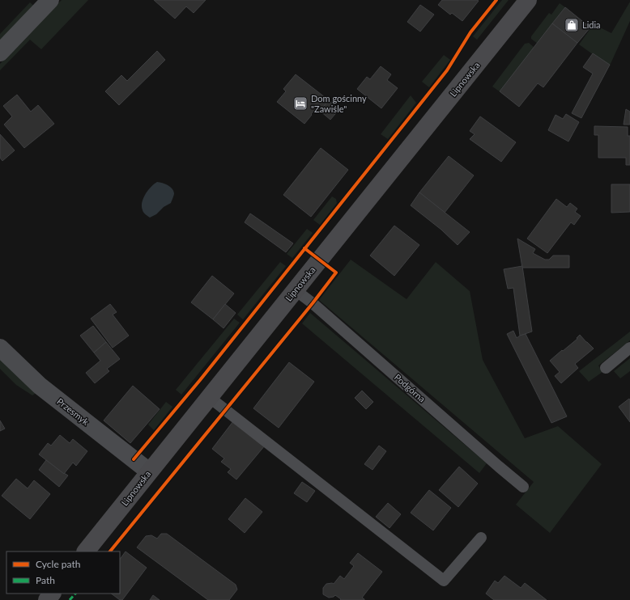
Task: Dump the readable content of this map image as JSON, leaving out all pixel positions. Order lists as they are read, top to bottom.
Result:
{
  "streets": {
    "main road": ["Lipnowska"],
    "street": ["Przesmyk"],
    "lane": ["Podgórna"]
  },
  "crossings": [
    ["Lipnowska", "Podgórna"],
    ["Lipnowska", "Przesmyk"]
  ],
  "places": {
    "shop": ["Lidia"],
    "hotel": ["Dom gościnny \"Zawiśle\""]
  },
  "legend": ["Cycle path", "Path"]
}
